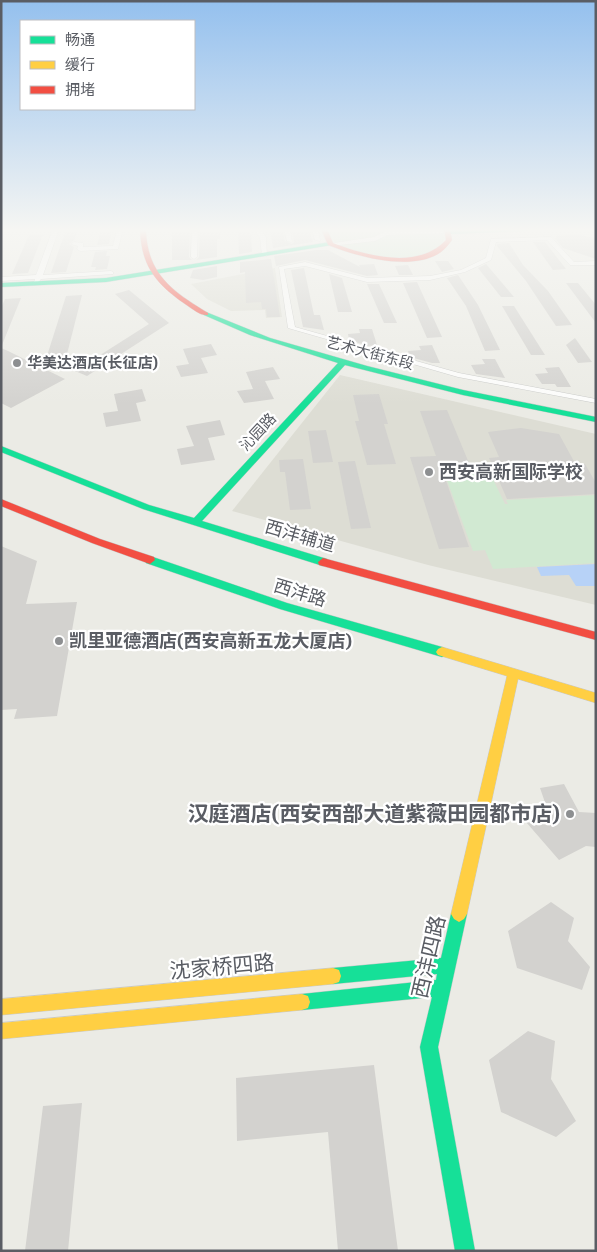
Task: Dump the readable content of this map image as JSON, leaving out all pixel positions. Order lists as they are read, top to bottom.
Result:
{
  "streets": {
    "main road": [
      "艺术大街东段",
      "沁园路",
      "西沣辅道",
      "西沣路",
      "西沣四路",
      "沈家桥四路"
    ]
  },
  "crossings": [
    ["艺术大街东段", "沁园路"],
    ["沁园路", "西沣辅道"],
    ["西沣路", "西沣四路"],
    ["西沣四路", "沈家桥四路"]
  ],
  "places": [
    "华美达酒店(长征店)",
    "西安高新国际学校",
    "凯里亚德酒店(西安高新五龙大厦店)",
    "汉庭酒店(西安西部大道紫薇田园都市店)"
  ],
  "legend": ["畅通", "缓行", "拥堵"]
}
